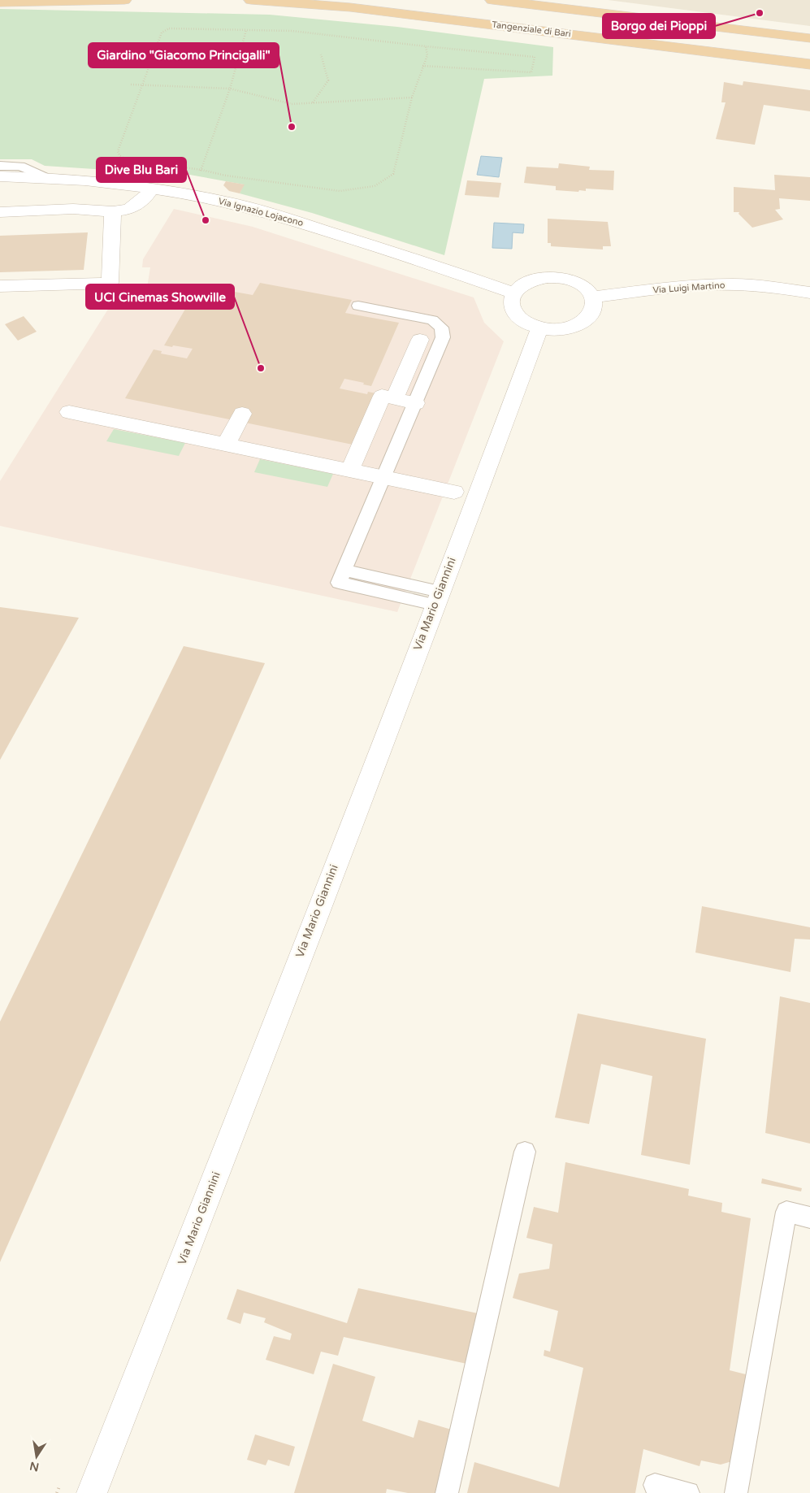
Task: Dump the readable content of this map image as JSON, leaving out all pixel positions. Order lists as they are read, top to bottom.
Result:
{
  "streets": {
    "highway": ["Tangenziale di Bari"],
    "street": ["Via Ignazio Lojacono", "Via Luigi Martino", "Via Mario Giannini"]
  },
  "crossings": [
    ["Via Ignazio Lojacono", "Via Luigi Martino"],
    ["Via Ignazio Lojacono", "Via Mario Giannini"],
    ["Via Luigi Martino", "Via Mario Giannini"]
  ],
  "places": [
    "Borgo dei Pioppi",
    "Giardino \"Giacomo Princigalli\"",
    "Dive Blu Bari",
    "UCI Cinemas Showville"
  ],
  "north": "bottom"
}
